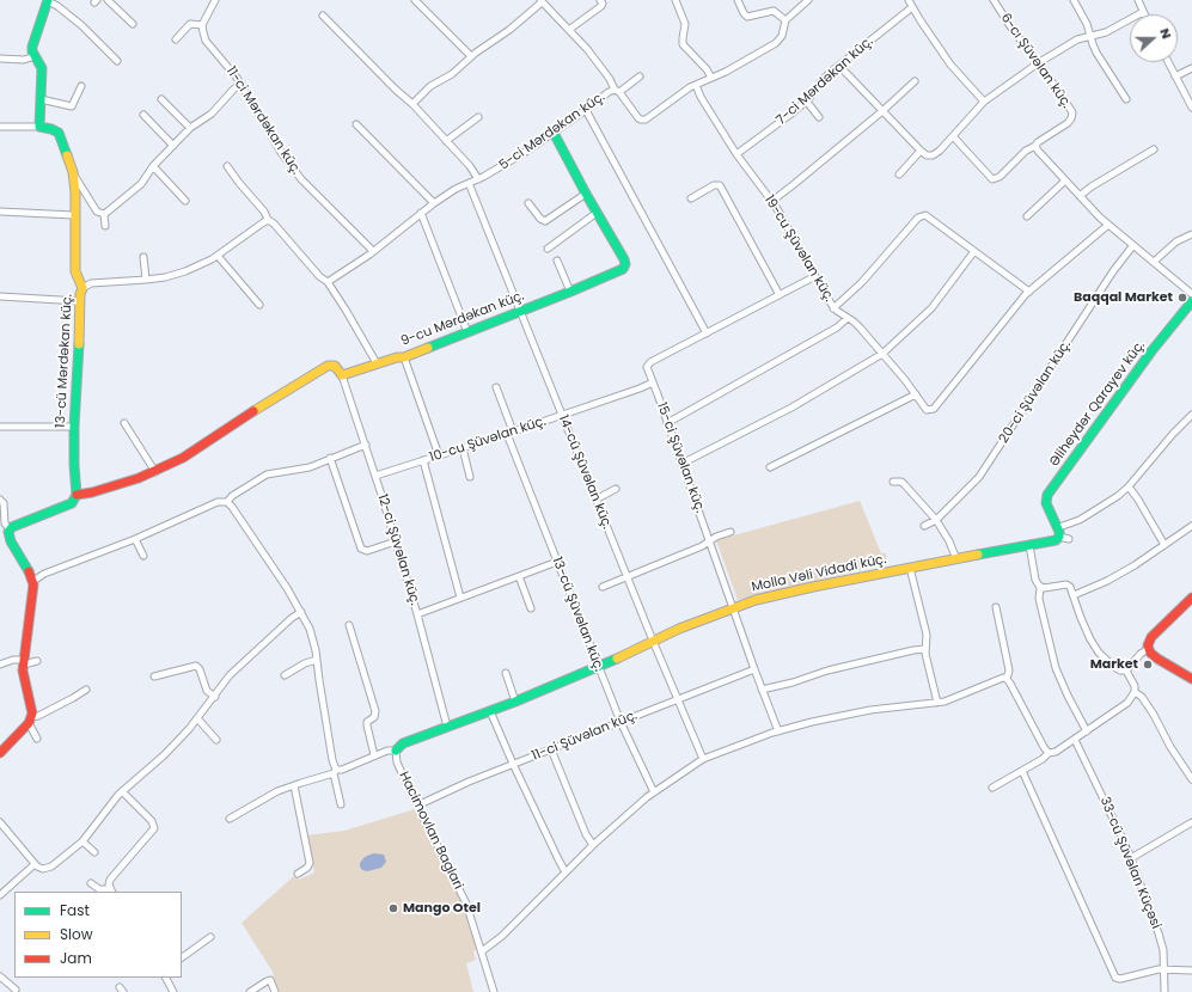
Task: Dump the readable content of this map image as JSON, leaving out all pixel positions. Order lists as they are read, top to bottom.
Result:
{
  "streets": {
    "street": [
      "6-cı Şüvəlan küç.",
      "7-ci Mərdəkan küç.",
      "11-ci Mərdəkan küç.",
      "5-ci Mərdəkan küç.",
      "19-cu Şüvəlan küç.",
      "9-cu Mərdəkan küç.",
      "13-cü Mərdəkan küç.",
      "20-ci Şüvəlan küç.",
      "Əliheydər Qarayev küç.",
      "10-cu Şüvəlan küç.",
      "15-ci Şüvəlan küç.",
      "14-cü Şüvəlan küç.",
      "12-ci Şüvəlan küç.",
      "Molla Vəli Vidadi küç.",
      "13-cü Şüvəlan küç.",
      "11-ci Şüvəlan küç.",
      "Hacimovlan Baglari",
      "33-cü Şüvəlan Küçəsi"
    ]
  },
  "crossings": [
    ["7-ci Mərdəkan küç.", "19-cu Şüvəlan küç."],
    ["11-ci Mərdəkan küç.", "5-ci Mərdəkan küç."],
    ["5-ci Mərdəkan küç.", "19-cu Şüvəlan küç."],
    ["5-ci Mərdəkan küç.", "9-cu Mərdəkan küç."],
    ["5-ci Mərdəkan küç.", "14-cü Şüvəlan küç."],
    ["19-cu Şüvəlan küç.", "15-ci Şüvəlan küç."],
    ["9-cu Mərdəkan küç.", "14-cü Şüvəlan küç."],
    ["9-cu Mərdəkan küç.", "12-ci Şüvəlan küç."],
    ["Əliheydər Qarayev küç.", "Molla Vəli Vidadi küç."],
    ["10-cu Şüvəlan küç.", "15-ci Şüvəlan küç."],
    ["10-cu Şüvəlan küç.", "14-cü Şüvəlan küç."],
    ["10-cu Şüvəlan küç.", "12-ci Şüvəlan küç."],
    ["10-cu Şüvəlan küç.", "13-cü Şüvəlan küç."],
    ["15-ci Şüvəlan küç.", "Molla Vəli Vidadi küç."],
    ["15-ci Şüvəlan küç.", "11-ci Şüvəlan küç."],
    ["14-cü Şüvəlan küç.", "Molla Vəli Vidadi küç."],
    ["14-cü Şüvəlan küç.", "11-ci Şüvəlan küç."],
    ["12-ci Şüvəlan küç.", "Molla Vəli Vidadi küç."],
    ["Molla Vəli Vidadi küç.", "13-cü Şüvəlan küç."],
    ["Molla Vəli Vidadi küç.", "Hacimovlan Baglari"],
    ["13-cü Şüvəlan küç.", "11-ci Şüvəlan küç."],
    ["11-ci Şüvəlan küç.", "Hacimovlan Baglari"]
  ],
  "places": ["Baqqal Market", "Market", "Mango Otel"],
  "legend": ["Fast", "Slow", "Jam"],
  "north": "right"
}
